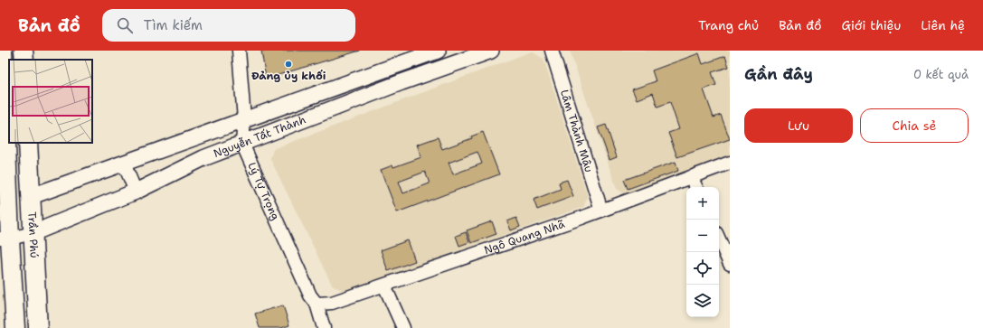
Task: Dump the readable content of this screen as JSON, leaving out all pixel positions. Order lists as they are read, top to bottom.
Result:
{
  "streets": {
    "main road": ["Trần Phú"],
    "street": [
      "Lâm Thành Mậu",
      "Nguyễn Tất Thành",
      "Lý Tự Trọng",
      "Ngô Quang Nhã"
    ]
  },
  "crossings": [
    ["Lâm Thành Mậu", "Ngô Quang Nhã"],
    ["Nguyễn Tất Thành", "Lý Tự Trọng"],
    ["Nguyễn Tất Thành", "Trần Phú"],
    ["Lý Tự Trọng", "Ngô Quang Nhã"]
  ],
  "places": ["Đảng ủy khối"],
  "page": {
    "header": "Bản đồ",
    "search": "Tìm kiếm",
    "nav": [
      "Trang chủ",
      "Bản đồ",
      "Giới thiệu",
      "Liên hệ"
    ],
    "heading": ["Gần đây", "0 kết quả"],
    "buttons": ["Lưu", "Chia sẻ"],
    "map_buttons": ["+", "−"]
  }
}
